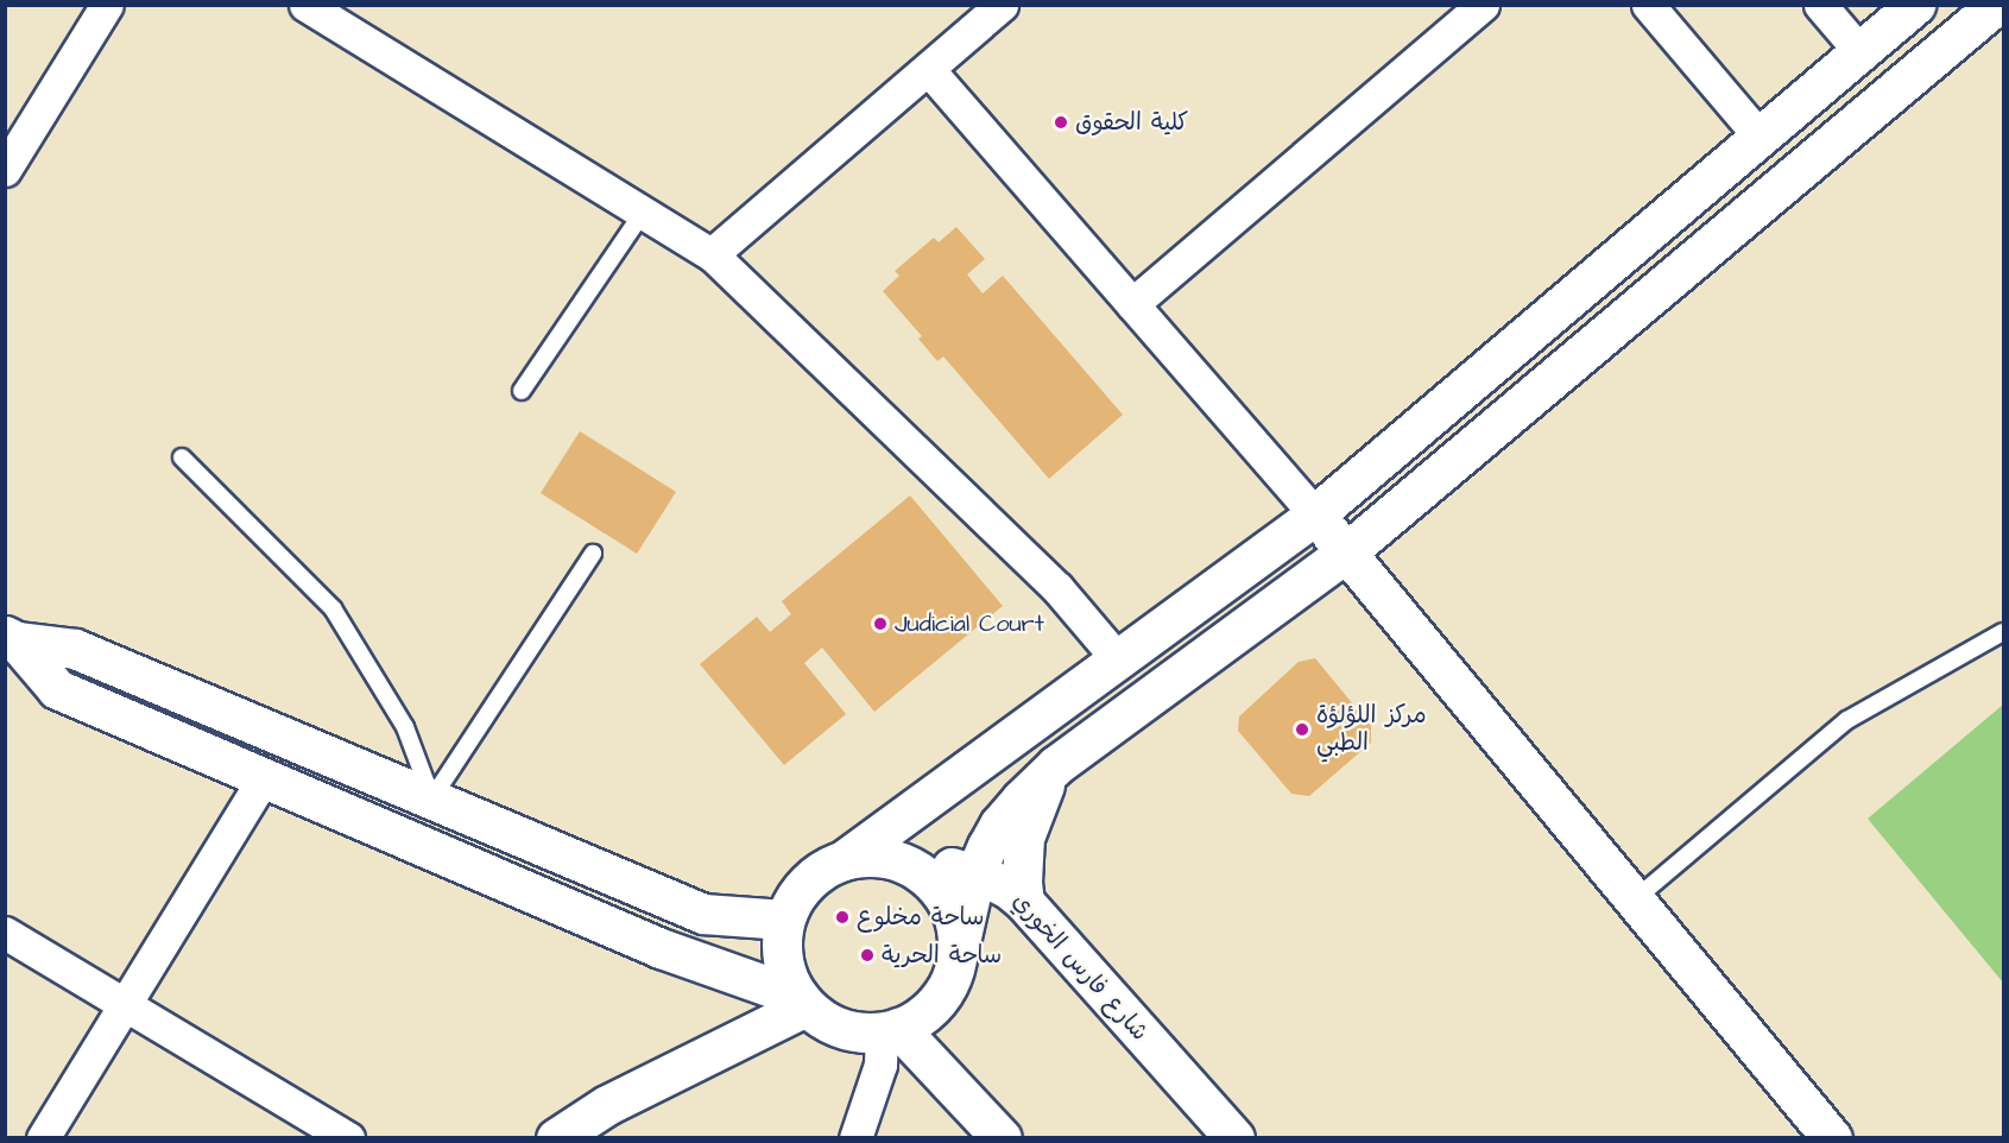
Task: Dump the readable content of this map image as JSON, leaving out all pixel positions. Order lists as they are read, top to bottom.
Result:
{
  "streets": {
    "street": ["شارع فارس الخوري"]
  },
  "places": [
    "كلية الحقوق",
    "Judicial Court",
    "مركز اللؤلؤة الطبي",
    "ساحة مخلوع",
    "ساحة الحرية"
  ]
}
